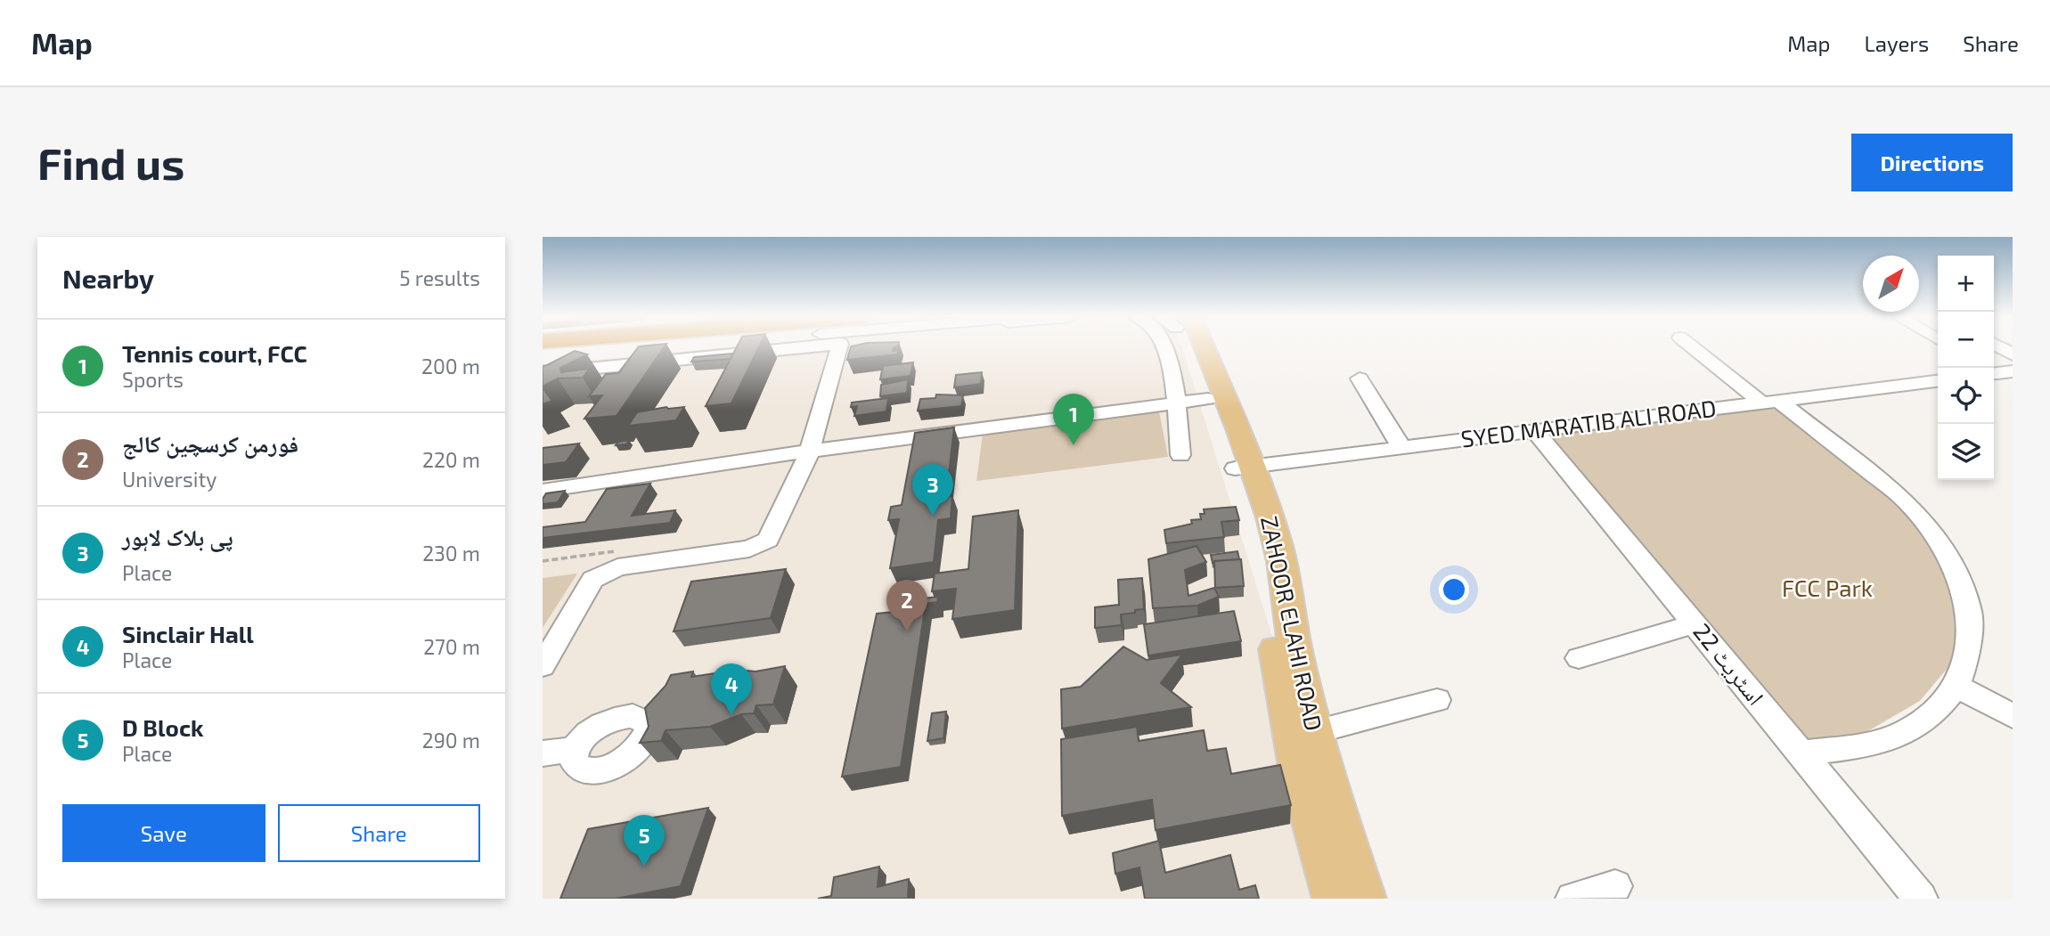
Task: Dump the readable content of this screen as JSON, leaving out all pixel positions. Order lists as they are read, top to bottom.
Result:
{
  "streets": {
    "main road": ["ZAHOOR ELAHI ROAD"],
    "street": ["SYED MARATIB ALI ROAD", "اسٹریٹ 22"]
  },
  "crossings": [
    ["SYED MARATIB ALI ROAD", "ZAHOOR ELAHI ROAD"],
    ["SYED MARATIB ALI ROAD", "اسٹریٹ 22"]
  ],
  "parks": ["FCC Park"],
  "north": "top right",
  "page": {
    "header": "Map",
    "nav": ["Map", "Layers", "Share"],
    "buttons": [
      "Directions",
      ["Save", "Share"]
    ],
    "title": "Find us",
    "heading": ["Nearby", "5 results"],
    "map_buttons": ["+", "−"],
    "list": [
      {
        "mark": "1",
        "name": "Tennis court, FCC",
        "note": "Sports",
        "value": "200 m"
      },
      {
        "mark": "2",
        "name": "فورمن کرسچین کالج",
        "note": "University",
        "value": "220 m"
      },
      {
        "mark": "3",
        "name": "پی بلاک لاہور",
        "note": "Place",
        "value": "230 m"
      },
      {
        "mark": "4",
        "name": "Sinclair Hall",
        "note": "Place",
        "value": "270 m"
      },
      {
        "mark": "5",
        "name": "D Block",
        "note": "Place",
        "value": "290 m"
      }
    ],
    "pins": [
      "1",
      "3",
      "2",
      "4",
      "5"
    ]
  }
}
